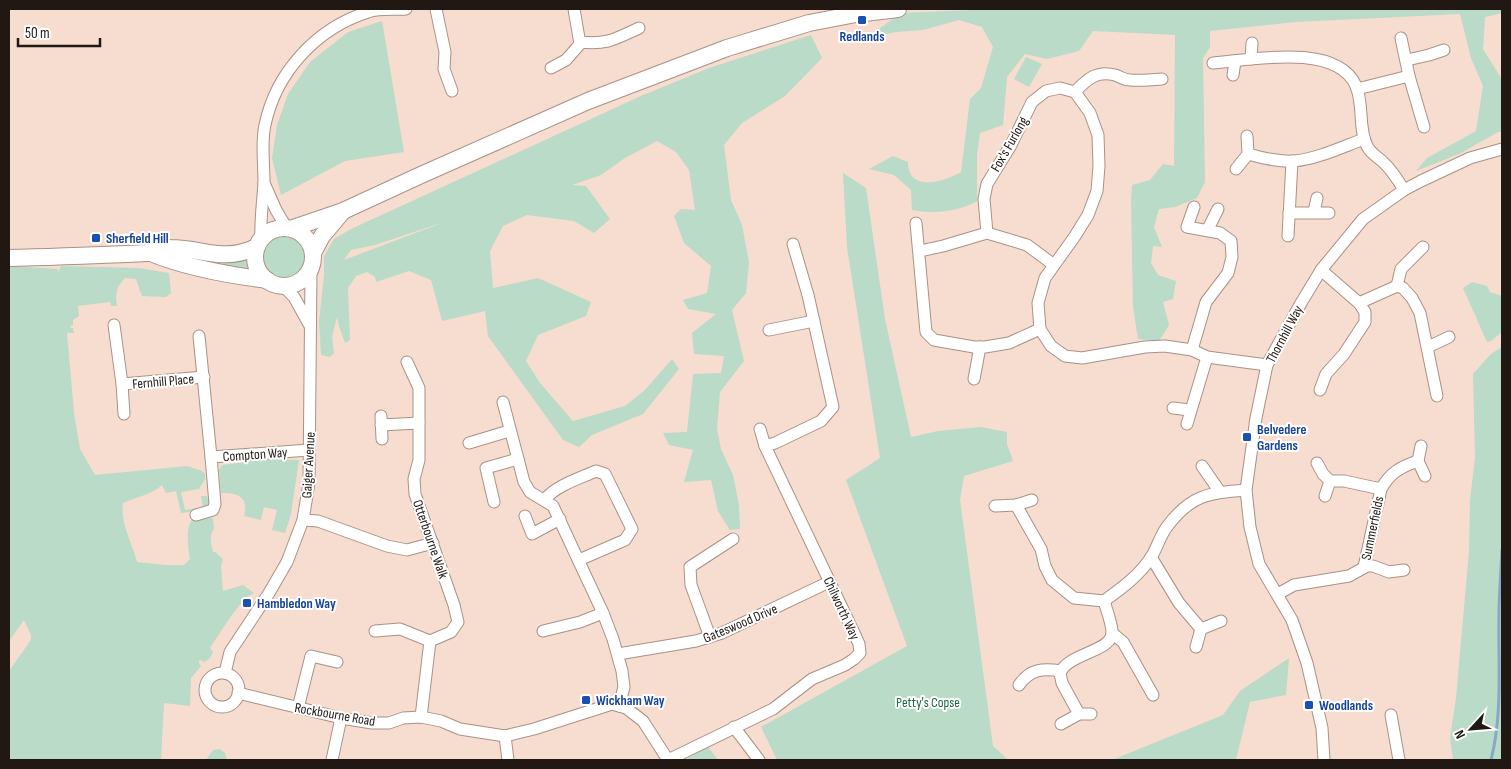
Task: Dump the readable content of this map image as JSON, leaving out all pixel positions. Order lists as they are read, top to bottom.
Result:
{
  "streets": {
    "street": [
      "Fox's Furlong",
      "Thornhill Way",
      "Fernhill Place",
      "Compton Way",
      "Gaiger Avenue",
      "Summerfields",
      "Otterbourne Walk",
      "Chilworth Way",
      "Gateswood Drive",
      "Rockbourne Road"
    ]
  },
  "crossings": [
    ["Compton Way", "Gaiger Avenue"],
    ["Gaiger Avenue", "Rockbourne Road"],
    ["Chilworth Way", "Gateswood Drive"]
  ],
  "parks": ["Petty's Copse"],
  "places": {
    "transit": [
      "Redlands",
      "Sherfield Hill",
      "Belvedere Gardens",
      "Hambledon Way",
      "Wickham Way",
      "Woodlands"
    ]
  },
  "scale_bar": "50 m",
  "north": "bottom left"
}
